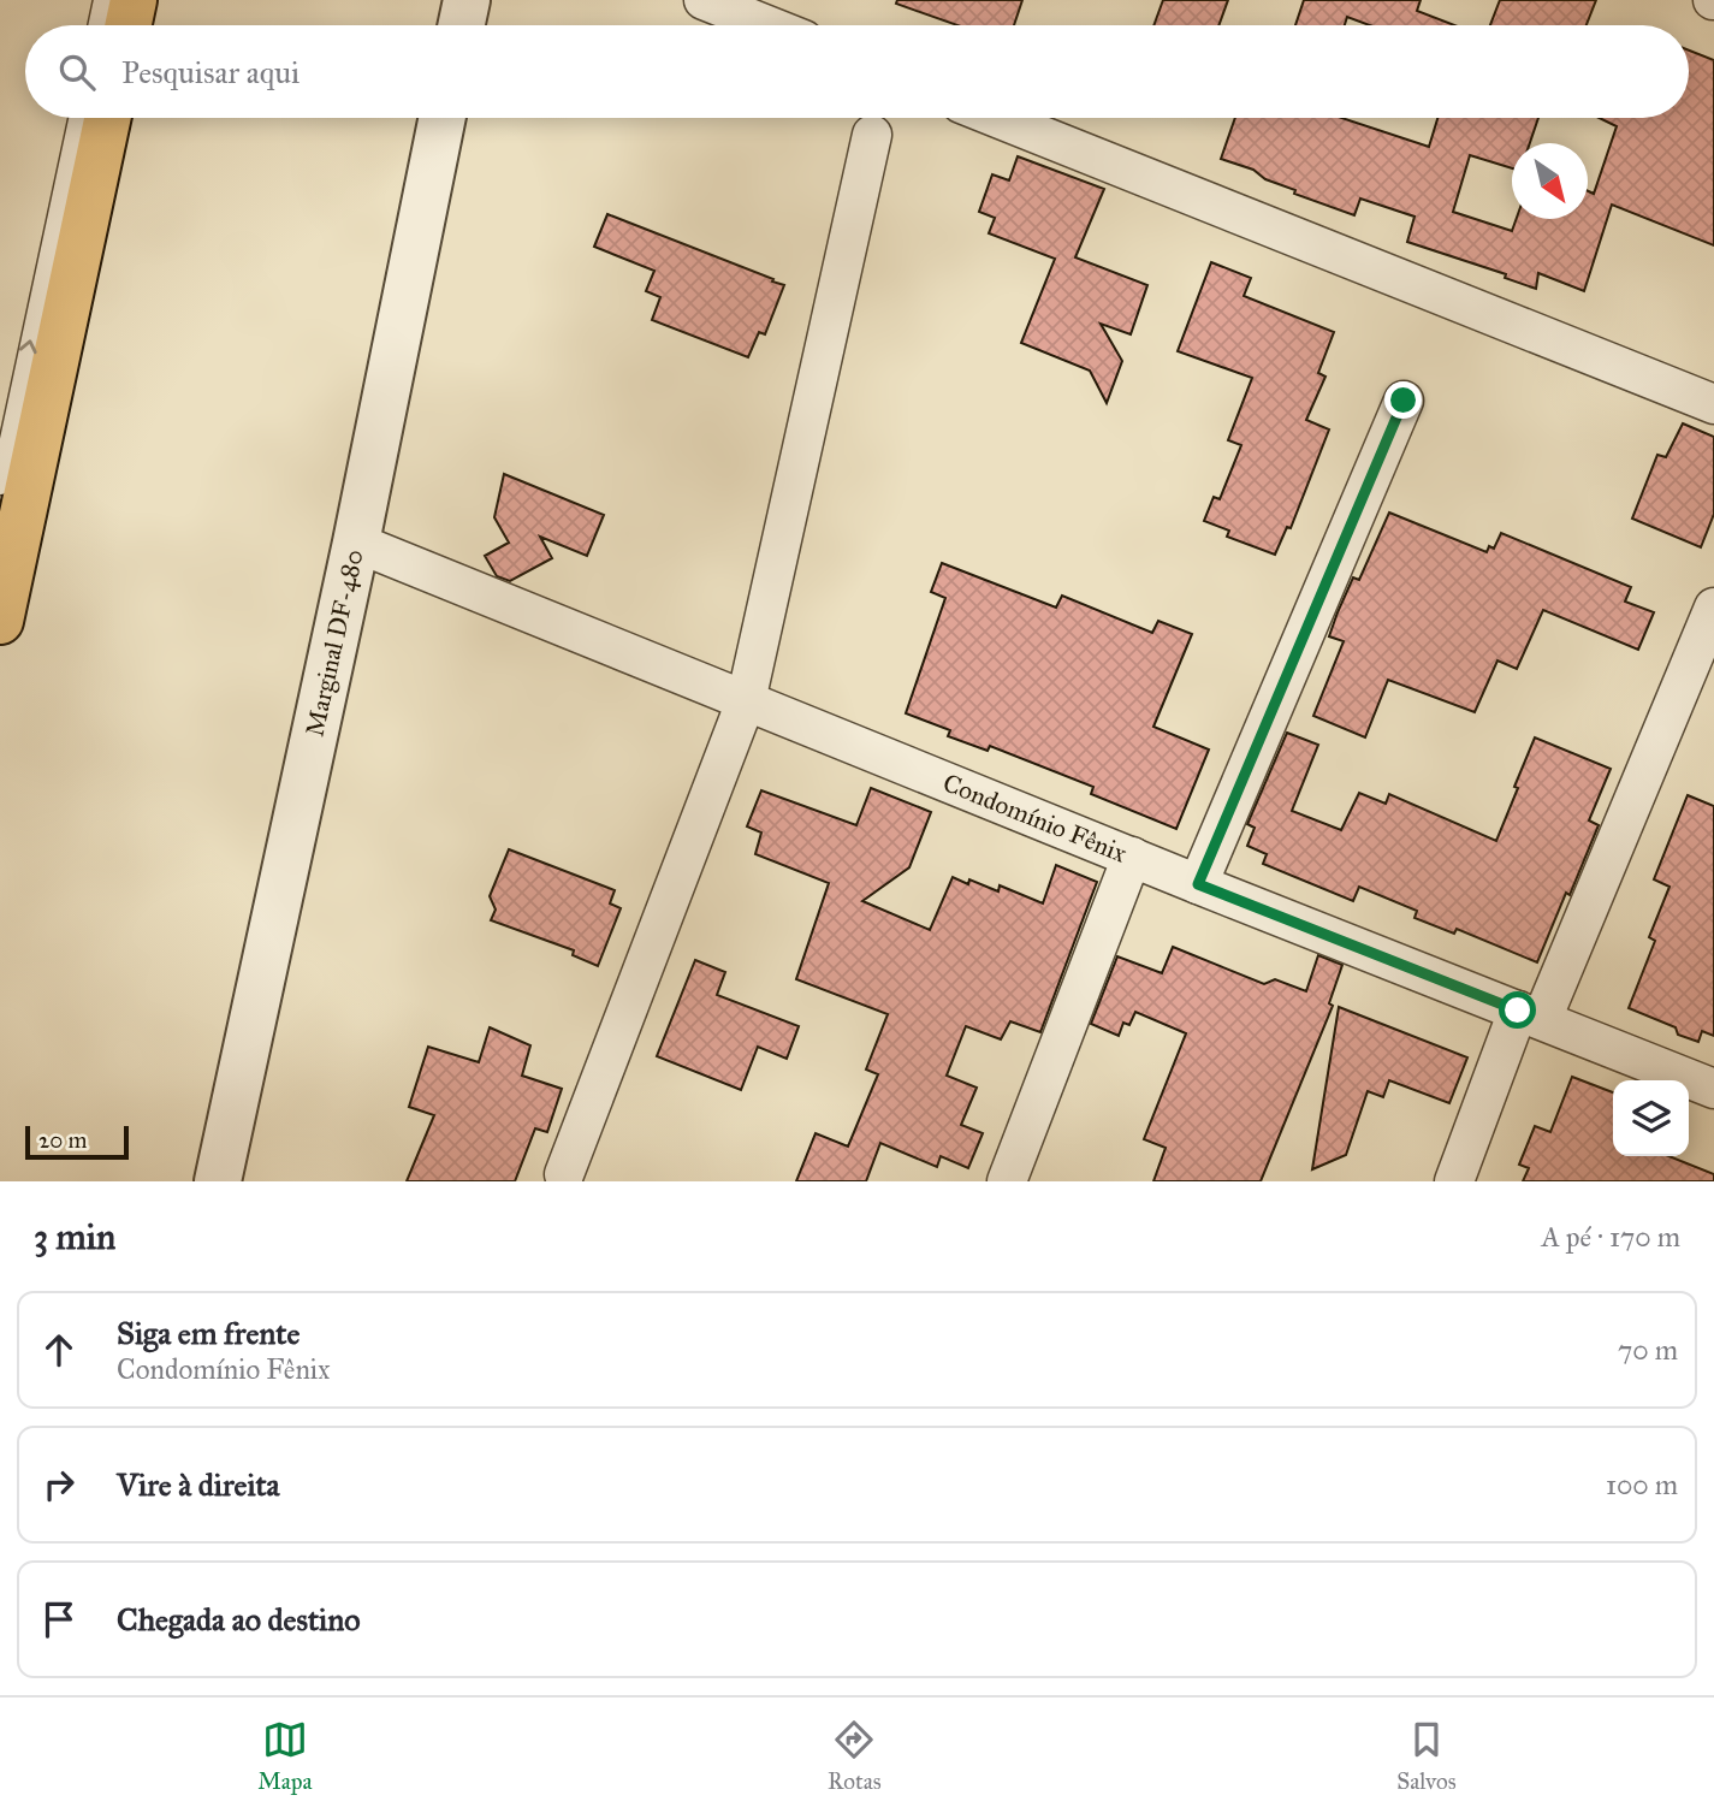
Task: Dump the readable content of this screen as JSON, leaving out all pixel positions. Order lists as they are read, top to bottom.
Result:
{
  "streets": {
    "street": ["Marginal DF-480", "Condomínio Fênix"]
  },
  "crossings": [
    ["Marginal DF-480", "Condomínio Fênix"]
  ],
  "scale_bar": "20 m",
  "north": "bottom right",
  "page": {
    "search": "Pesquisar aqui",
    "scale": "20 m",
    "heading": ["3 min", "A pé · 170 m"],
    "list": [
      ["Siga em frente", "Condomínio Fênix", "70 m"],
      ["Vire à direita", "100 m"],
      "Chegada ao destino"
    ],
    "nav": ["Mapa", "Rotas", "Salvos"]
  }
}
